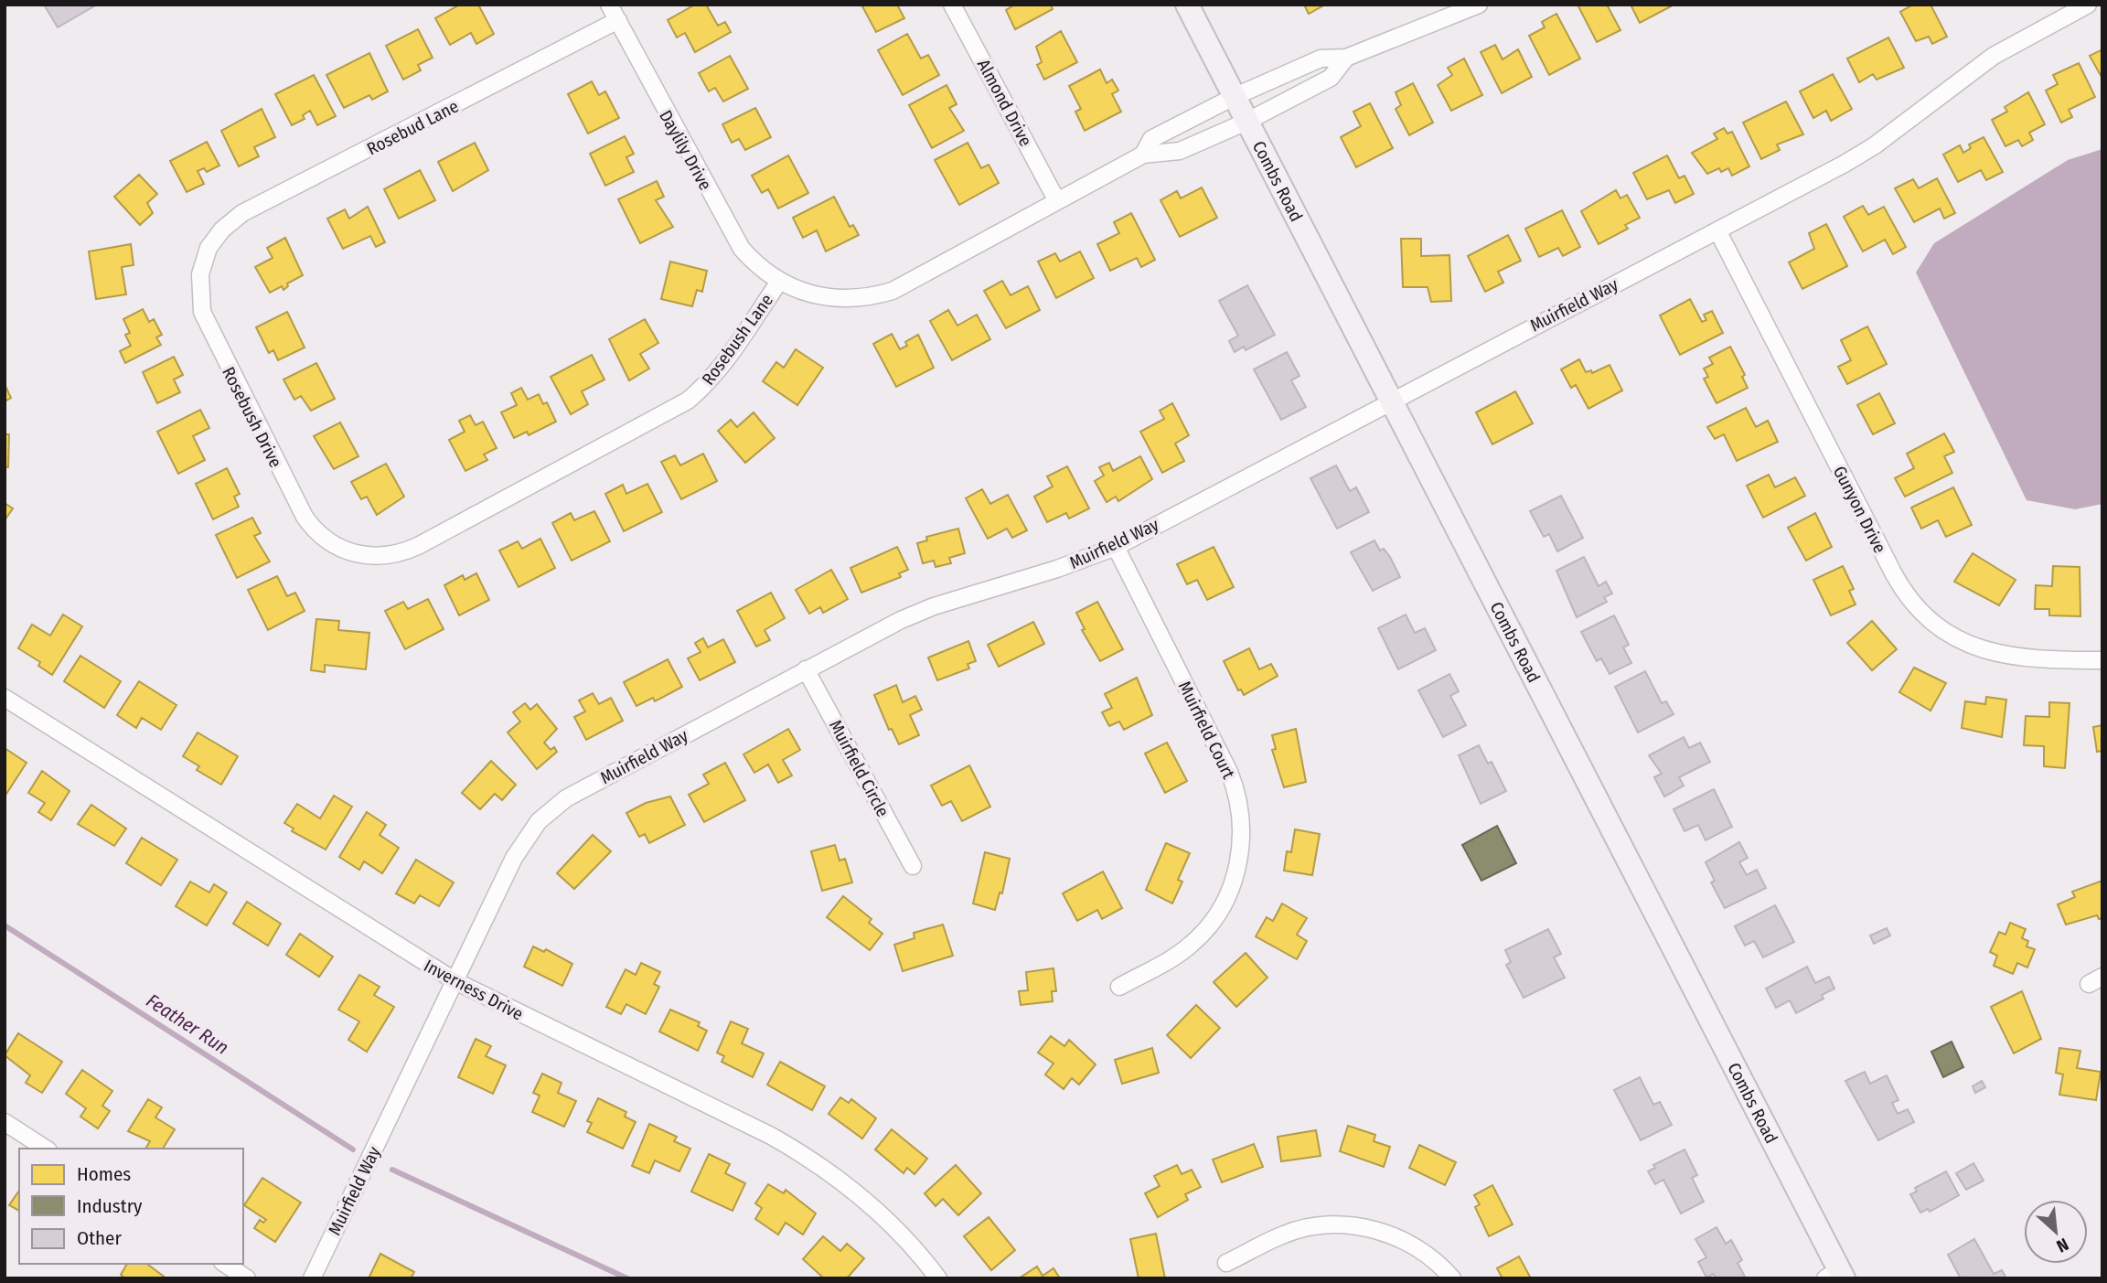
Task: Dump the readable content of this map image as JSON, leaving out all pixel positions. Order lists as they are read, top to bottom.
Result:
{
  "streets": {
    "street": [
      "Almond Drive",
      "Rosebud Lane",
      "Daylily Drive",
      "Combs Road",
      "Muirfield Way",
      "Rosebush Lane",
      "Rosebush Drive",
      "Gunyon Drive",
      "Muirfield Court",
      "Muirfield Circle",
      "Inverness Drive"
    ]
  },
  "crossings": [
    ["Almond Drive", "Rosebush Lane"],
    ["Rosebud Lane", "Daylily Drive"],
    ["Rosebud Lane", "Rosebush Drive"],
    ["Daylily Drive", "Rosebush Lane"],
    ["Combs Road", "Muirfield Way"],
    ["Combs Road", "Rosebush Lane"],
    ["Muirfield Way", "Gunyon Drive"],
    ["Muirfield Way", "Muirfield Court"],
    ["Muirfield Way", "Muirfield Circle"],
    ["Muirfield Way", "Inverness Drive"],
    ["Rosebush Lane", "Rosebush Drive"]
  ],
  "water": ["Feather Run"],
  "legend": ["Homes", "Industry", "Other"],
  "north": "bottom right"
}
